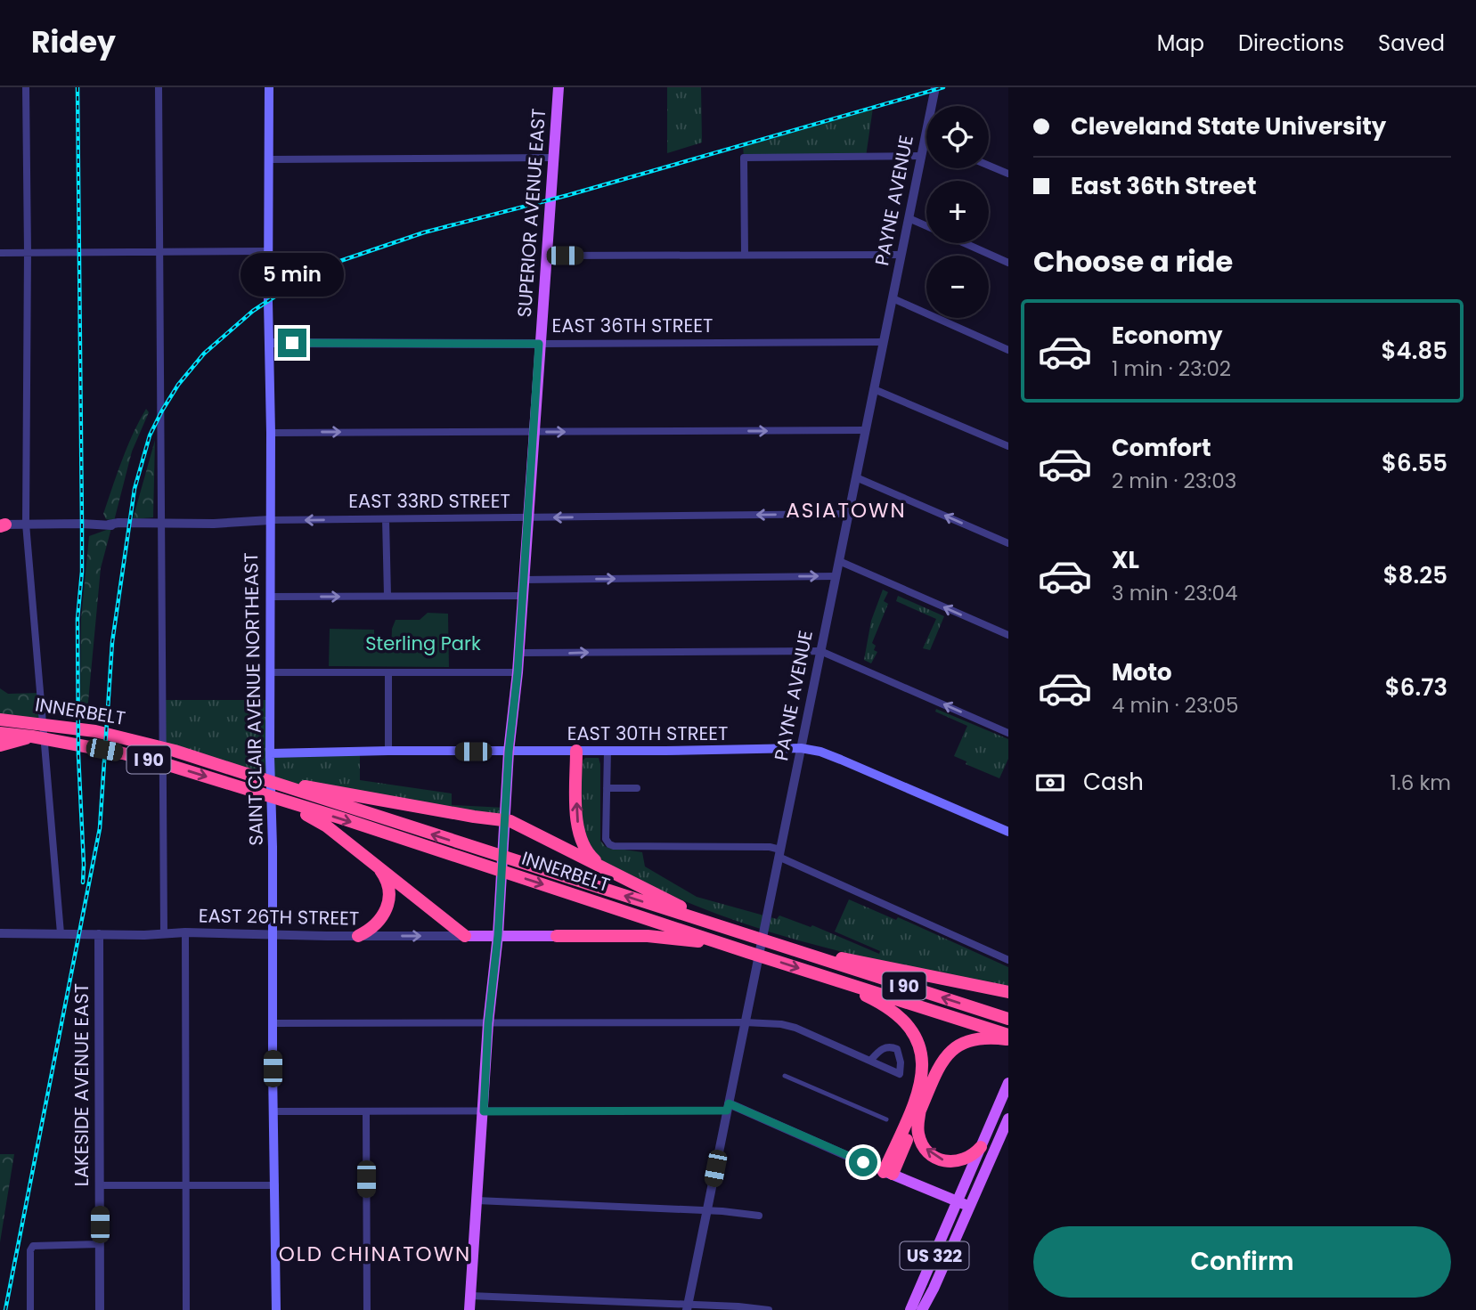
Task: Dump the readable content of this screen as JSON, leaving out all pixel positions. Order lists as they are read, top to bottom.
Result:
{
  "streets": {
    "highway": ["INNERBELT", "I 90"],
    "main road": [
      "SUPERIOR AVENUE EAST",
      "SAINT CLAIR AVENUE NORTHEAST",
      "EAST 30TH STREET",
      "EAST 26TH STREET",
      "US 322"
    ],
    "street": [
      "PAYNE AVENUE",
      "EAST 36TH STREET",
      "EAST 33RD STREET",
      "LAKESIDE AVENUE EAST"
    ]
  },
  "crossings": [
    ["PAYNE AVENUE", "EAST 36TH STREET"],
    ["PAYNE AVENUE", "EAST 33RD STREET"],
    ["PAYNE AVENUE", "EAST 30TH STREET"],
    ["SUPERIOR AVENUE EAST", "EAST 36TH STREET"],
    ["SUPERIOR AVENUE EAST", "EAST 33RD STREET"],
    ["SUPERIOR AVENUE EAST", "EAST 30TH STREET"],
    ["SUPERIOR AVENUE EAST", "EAST 26TH STREET"],
    ["EAST 36TH STREET", "SAINT CLAIR AVENUE NORTHEAST"],
    ["EAST 33RD STREET", "SAINT CLAIR AVENUE NORTHEAST"],
    ["SAINT CLAIR AVENUE NORTHEAST", "EAST 30TH STREET"],
    ["SAINT CLAIR AVENUE NORTHEAST", "EAST 26TH STREET"],
    ["EAST 26TH STREET", "LAKESIDE AVENUE EAST"]
  ],
  "districts": ["ASIATOWN", "OLD CHINATOWN"],
  "parks": ["Sterling Park"],
  "page": {
    "header": "Ridey",
    "nav": ["Map", "Directions", "Saved"],
    "banner": ["Cleveland State University", "East 36th Street"],
    "map_buttons": ["+", "−"],
    "heading": "Choose a ride",
    "bubble": "5 min",
    "list": [
      {
        "name": "Economy",
        "note": "1 min · 23:02",
        "value": "$4.85"
      },
      {
        "name": "Comfort",
        "note": "2 min · 23:03",
        "value": "$6.55"
      },
      {
        "name": "XL",
        "note": "3 min · 23:04",
        "value": "$8.25"
      },
      {
        "name": "Moto",
        "note": "4 min · 23:05",
        "value": "$6.73"
      }
    ],
    "pay": ["Cash", "1.6 km"],
    "buttons": "Confirm"
  }
}
